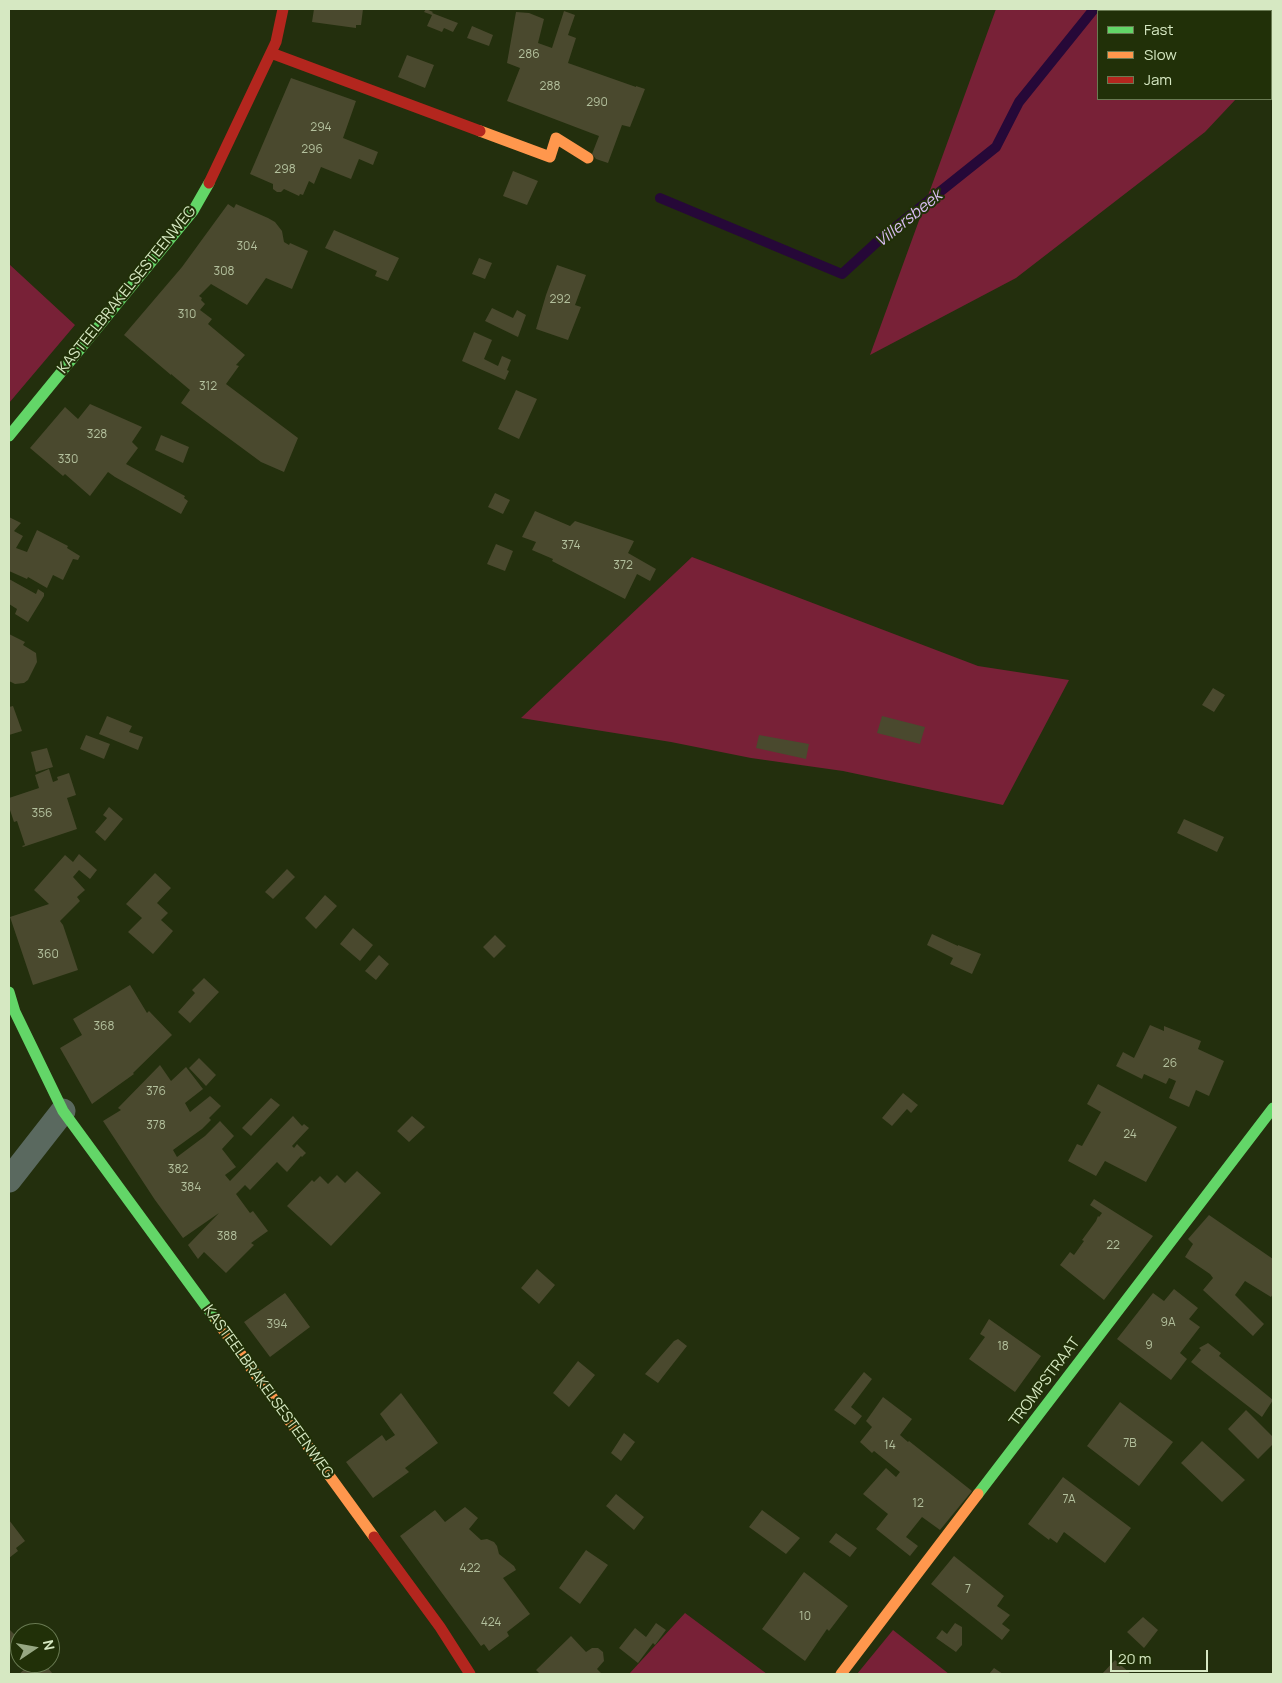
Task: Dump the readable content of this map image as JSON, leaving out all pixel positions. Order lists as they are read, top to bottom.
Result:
{
  "streets": {
    "street": ["KASTEELBRAKELSESTEENWEG", "TROMPSTRAAT"]
  },
  "water": ["Villersbeek"],
  "house_numbers": [
    "286",
    "288",
    "290",
    "294",
    "296",
    "298",
    "304",
    "308",
    "292",
    "310",
    "312",
    "328",
    "330",
    "374",
    "372",
    "356",
    "360",
    "368",
    "26",
    "376",
    "378",
    "24",
    "382",
    "384",
    "388",
    "22",
    "9A",
    "394",
    "9",
    "18",
    "7B",
    "14",
    "7A",
    "12",
    "422",
    "7",
    "10",
    "424"
  ],
  "legend": ["Fast", "Slow", "Jam"],
  "scale_bar": "20 m",
  "north": "right"
}
